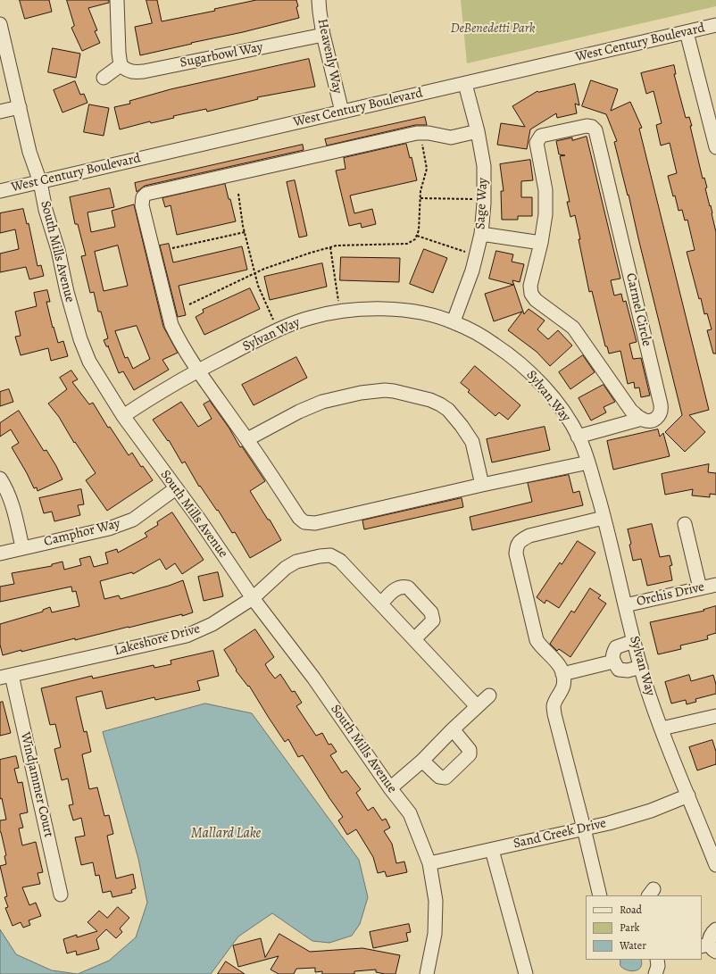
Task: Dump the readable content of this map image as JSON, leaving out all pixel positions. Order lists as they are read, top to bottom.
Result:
{
  "streets": {
    "street": [
      "West Century Boulevard",
      "Sugarbowl Way",
      "Heavenly Way",
      "Sage Way",
      "South Mills Avenue",
      "Carmel Circle",
      "Sylvan Way",
      "Camphor Way",
      "Orchis Drive",
      "Lakeshore Drive",
      "Windjammer Court",
      "Sand Creek Drive"
    ]
  },
  "crossings": [
    ["West Century Boulevard", "Heavenly Way"],
    ["West Century Boulevard", "Sage Way"],
    ["West Century Boulevard", "South Mills Avenue"],
    ["Sugarbowl Way", "Heavenly Way"],
    ["Sage Way", "Sylvan Way"],
    ["South Mills Avenue", "Sylvan Way"],
    ["South Mills Avenue", "Camphor Way"],
    ["South Mills Avenue", "Lakeshore Drive"],
    ["South Mills Avenue", "Sand Creek Drive"],
    ["Sylvan Way", "Orchis Drive"],
    ["Sylvan Way", "Sand Creek Drive"],
    ["Lakeshore Drive", "Windjammer Court"]
  ],
  "water": ["Mallard Lake"],
  "parks": ["DeBenedetti Park"],
  "legend": ["Road", "Park", "Water"]
}
